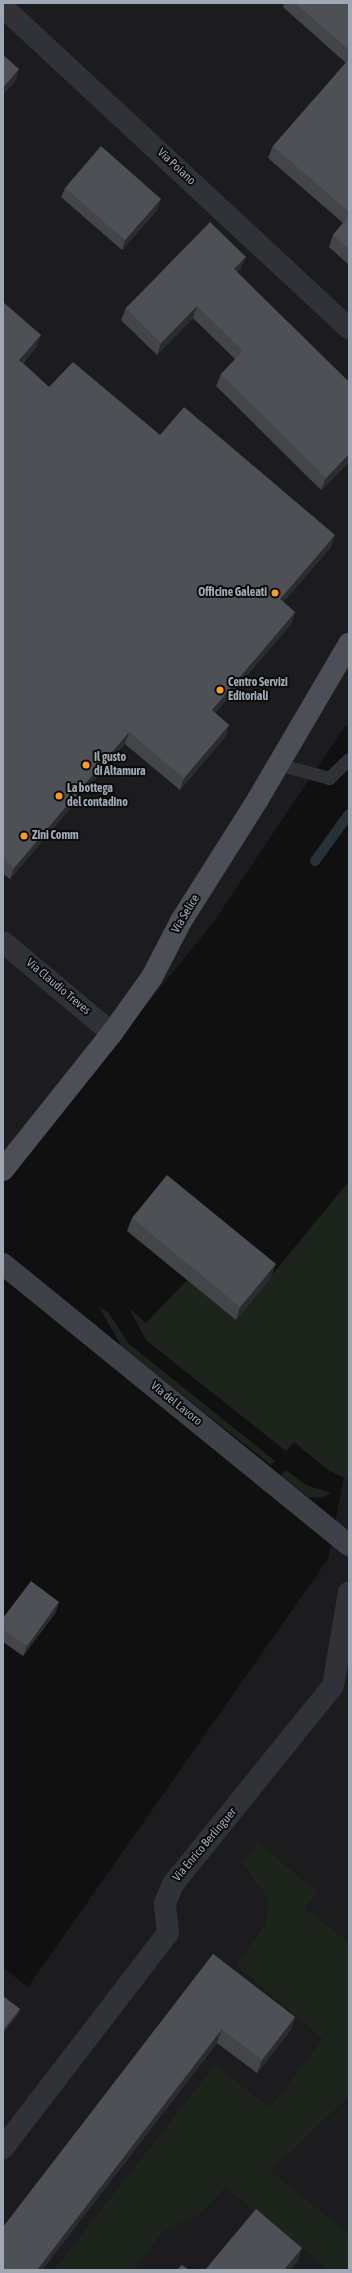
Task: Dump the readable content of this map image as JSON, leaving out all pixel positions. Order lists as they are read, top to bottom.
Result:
{
  "streets": {
    "main road": ["Via Selice", "Via del Lavoro"],
    "street": ["Via Poiano", "Via Claudio Treves", "Via Enrico Berlinguer"]
  },
  "crossings": [
    ["Via Selice", "Via Claudio Treves"]
  ],
  "places": [
    "Officine Galeati",
    "Centro Servizi Editoriali",
    "Il gusto di Altamura",
    "La bottega del contadino",
    "Zini Comm"
  ]
}
